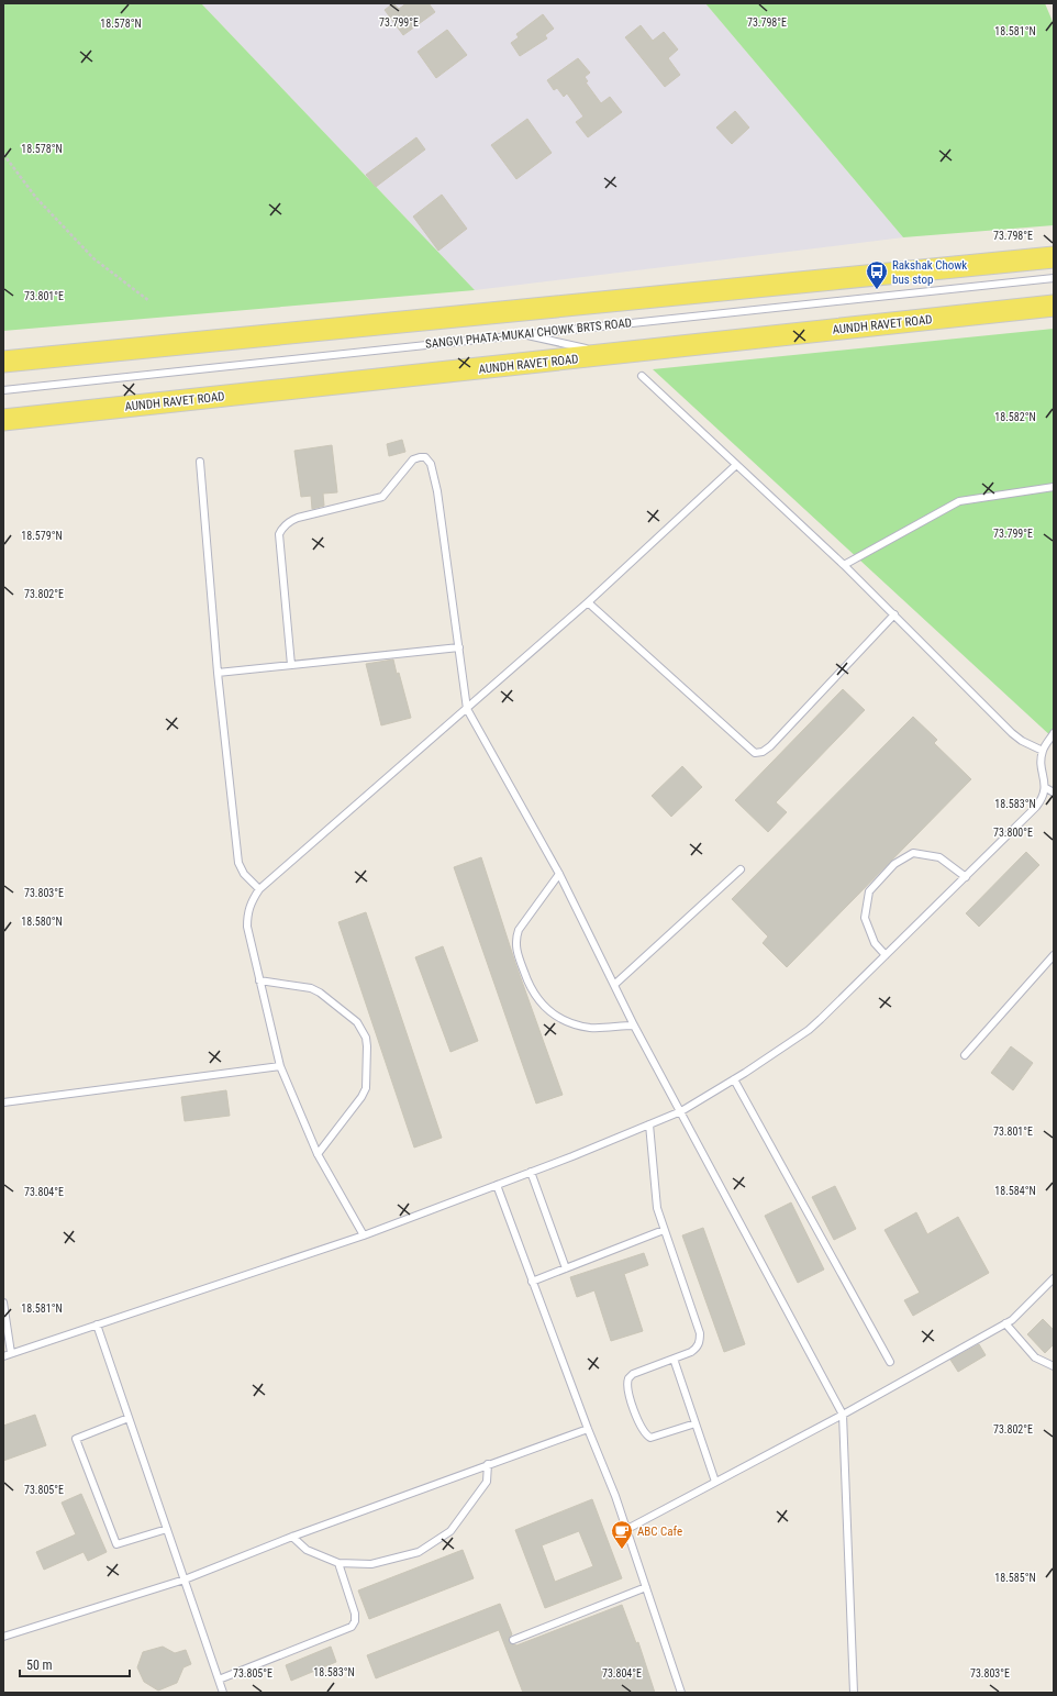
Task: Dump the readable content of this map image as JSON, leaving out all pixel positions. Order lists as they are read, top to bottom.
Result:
{
  "streets": {
    "main road": ["AUNDH RAVET ROAD"],
    "lane": ["SANGVI PHATA-MUKAI CHOWK BRTS ROAD"]
  },
  "places": {
    "bus stop": ["Rakshak Chowk bus stop"],
    "cafe": ["ABC Cafe"]
  },
  "scale_bar": "50 m",
  "coordinates": [
    "73.799°E",
    "73.798°E",
    "18.578°N",
    "18.581°N",
    "73.801°E",
    "18.582°N",
    "18.579°N",
    "73.802°E",
    "18.583°N",
    "73.800°E",
    "73.803°E",
    "18.580°N",
    "18.584°N",
    "73.804°E",
    "73.805°E",
    "18.585°N"
  ]
}
